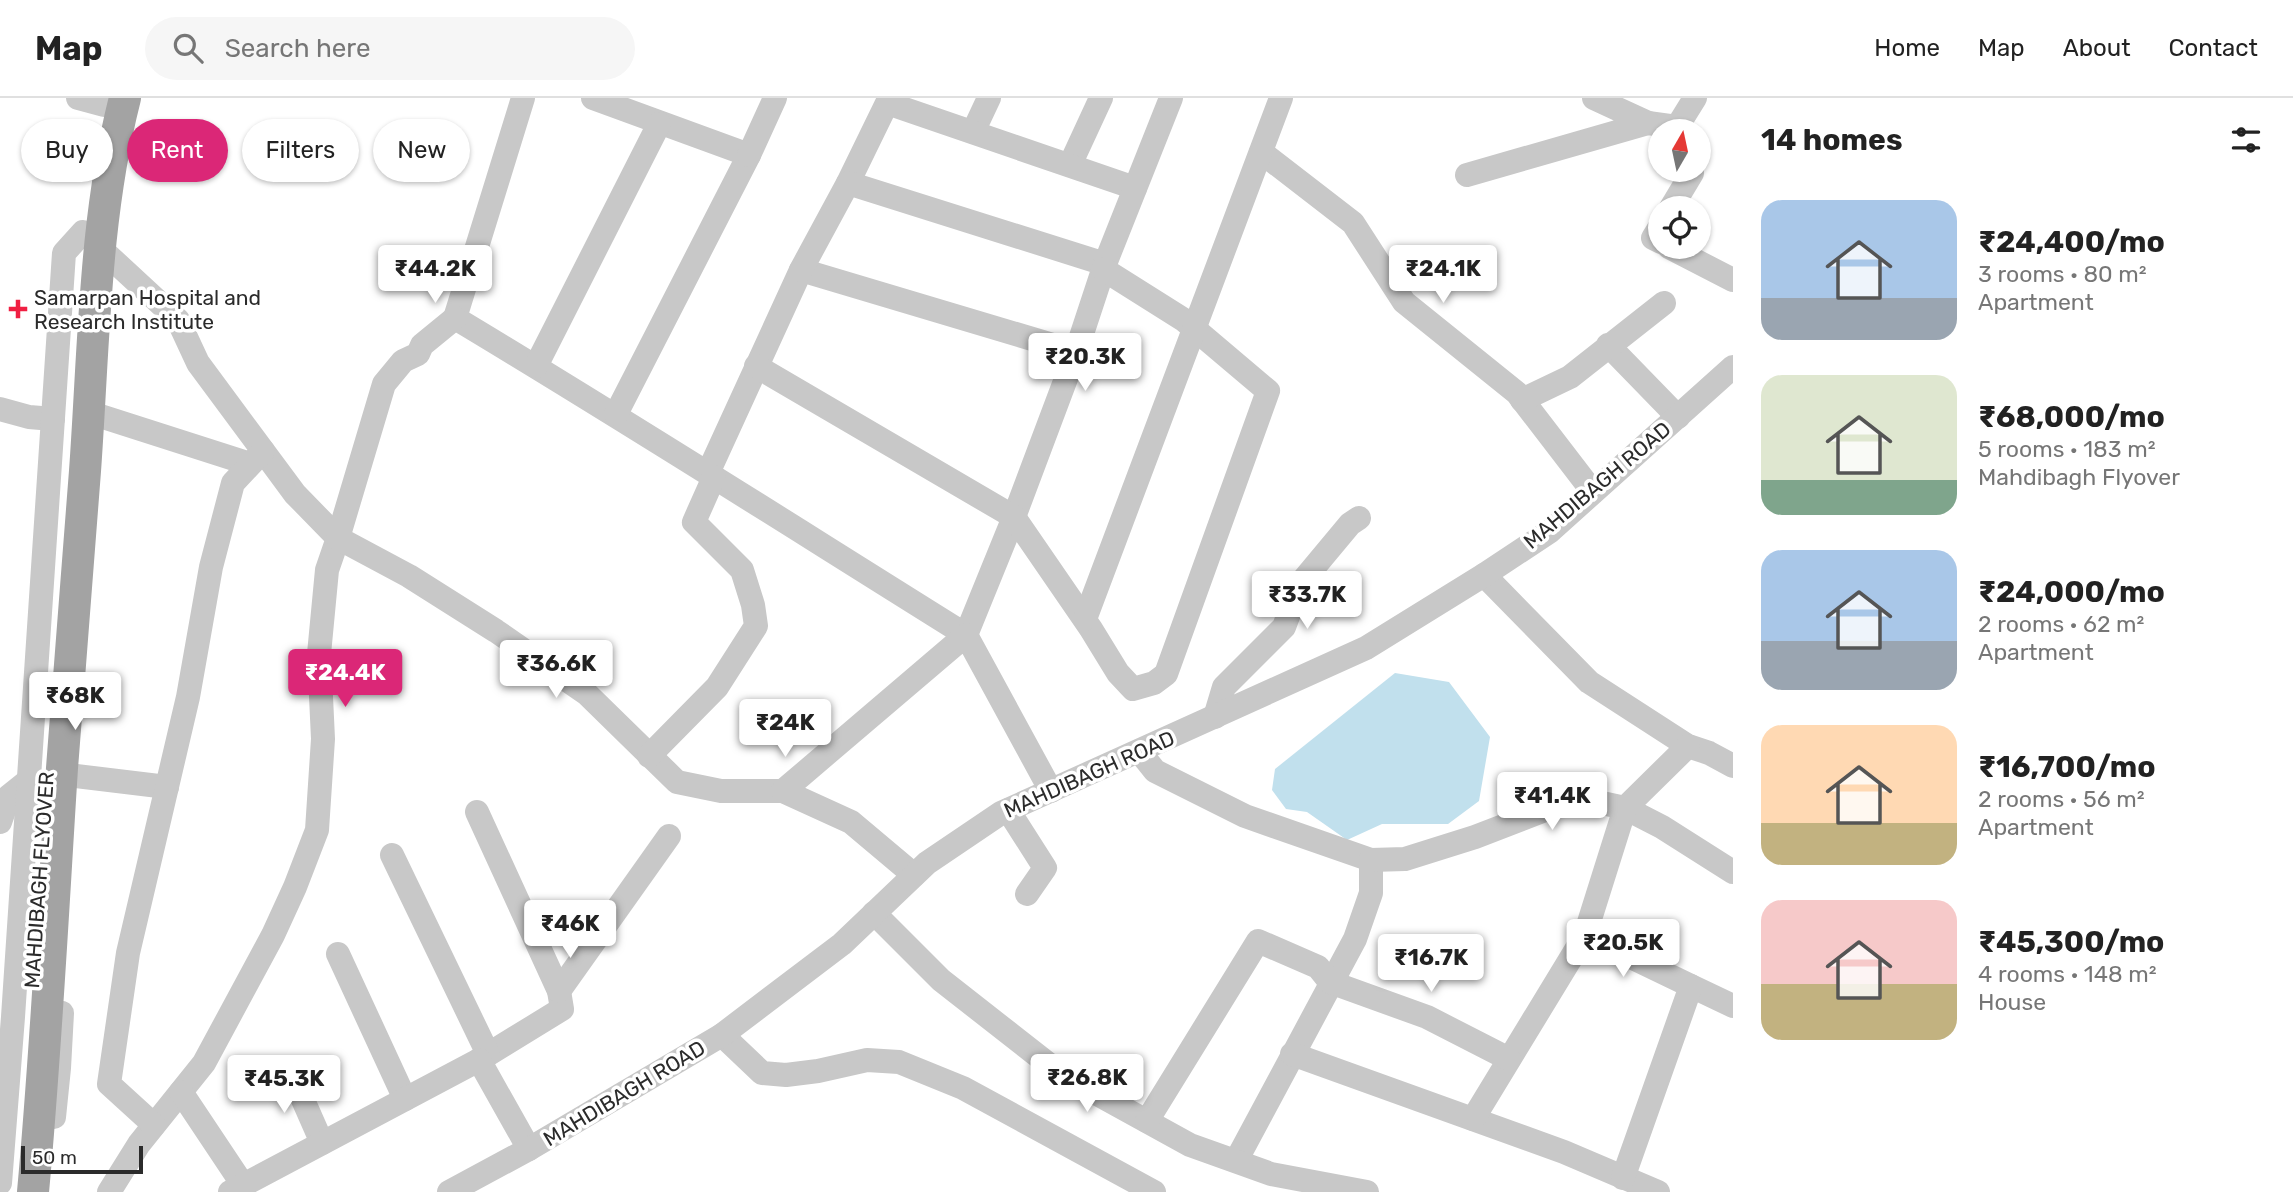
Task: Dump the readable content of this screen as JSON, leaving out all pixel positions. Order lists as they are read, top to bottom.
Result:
{
  "streets": {
    "main road": ["MAHDIBAGH FLYOVER"],
    "street": ["MAHDIBAGH ROAD"]
  },
  "places": {
    "health": ["Samarpan Hospital and Research Institute"]
  },
  "scale_bar": "50 m",
  "north": "top",
  "page": {
    "header": "Map",
    "search": "Search here",
    "nav": [
      "Home",
      "Map",
      "About",
      "Contact"
    ],
    "heading": "14 homes",
    "chip": [
      "Buy",
      "Rent",
      "Filters",
      "New"
    ],
    "list": [
      {
        "name": "₹24,400/mo",
        "note": "3 rooms · 80 m² · Apartment"
      },
      {
        "name": "₹68,000/mo",
        "note": "5 rooms · 183 m² · Mahdibagh Flyover"
      },
      {
        "name": "₹24,000/mo",
        "note": "2 rooms · 62 m² · Apartment"
      },
      {
        "name": "₹16,700/mo",
        "note": "2 rooms · 56 m² · Apartment"
      },
      {
        "name": "₹45,300/mo",
        "note": "4 rooms · 148 m² · House"
      }
    ],
    "price": [
      "₹44.2K",
      "₹24.1K",
      "₹20.3K",
      "₹33.7K",
      "₹36.6K",
      "₹24.4K",
      "₹68K",
      "₹24K",
      "₹41.4K",
      "₹46K",
      "₹20.5K",
      "₹16.7K",
      "₹26.8K",
      "₹45.3K"
    ],
    "scale": "50 m"
  }
}
